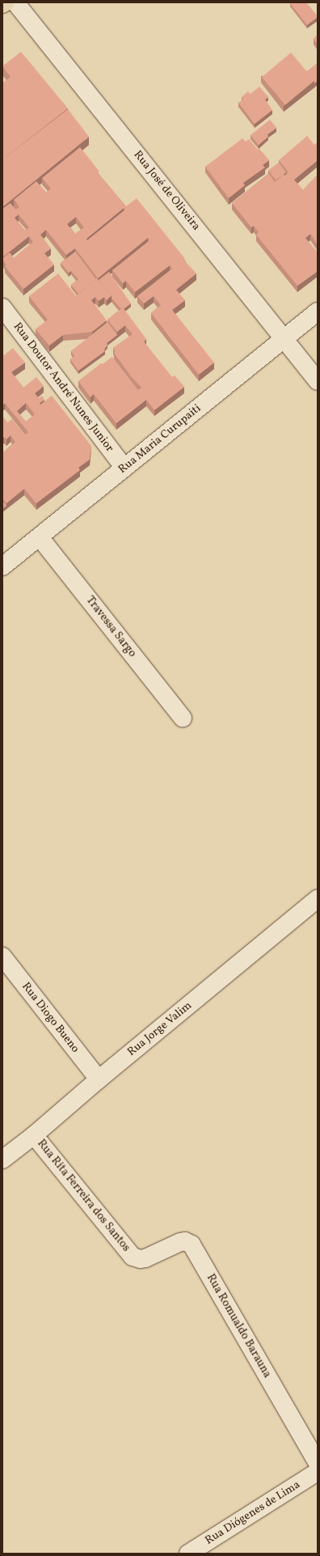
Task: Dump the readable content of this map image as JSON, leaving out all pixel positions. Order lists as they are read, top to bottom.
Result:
{
  "streets": {
    "street": [
      "Rua José de Oliveira",
      "Rua Doutor André Nunes Junior",
      "Rua Maria Curupaiti",
      "Travessa Sargo",
      "Rua Diogo Bueno",
      "Rua Jorge Valim",
      "Rua Rita Ferreira dos Santos",
      "Rua Romualdo Barauna",
      "Rua Diógenes de Lima"
    ]
  },
  "crossings": [
    ["Rua José de Oliveira", "Rua Maria Curupaiti"],
    ["Rua Doutor André Nunes Junior", "Rua Maria Curupaiti"],
    ["Rua Maria Curupaiti", "Travessa Sargo"],
    ["Rua Diogo Bueno", "Rua Jorge Valim"],
    ["Rua Jorge Valim", "Rua Rita Ferreira dos Santos"],
    ["Rua Rita Ferreira dos Santos", "Rua Romualdo Barauna"]
  ]
}
